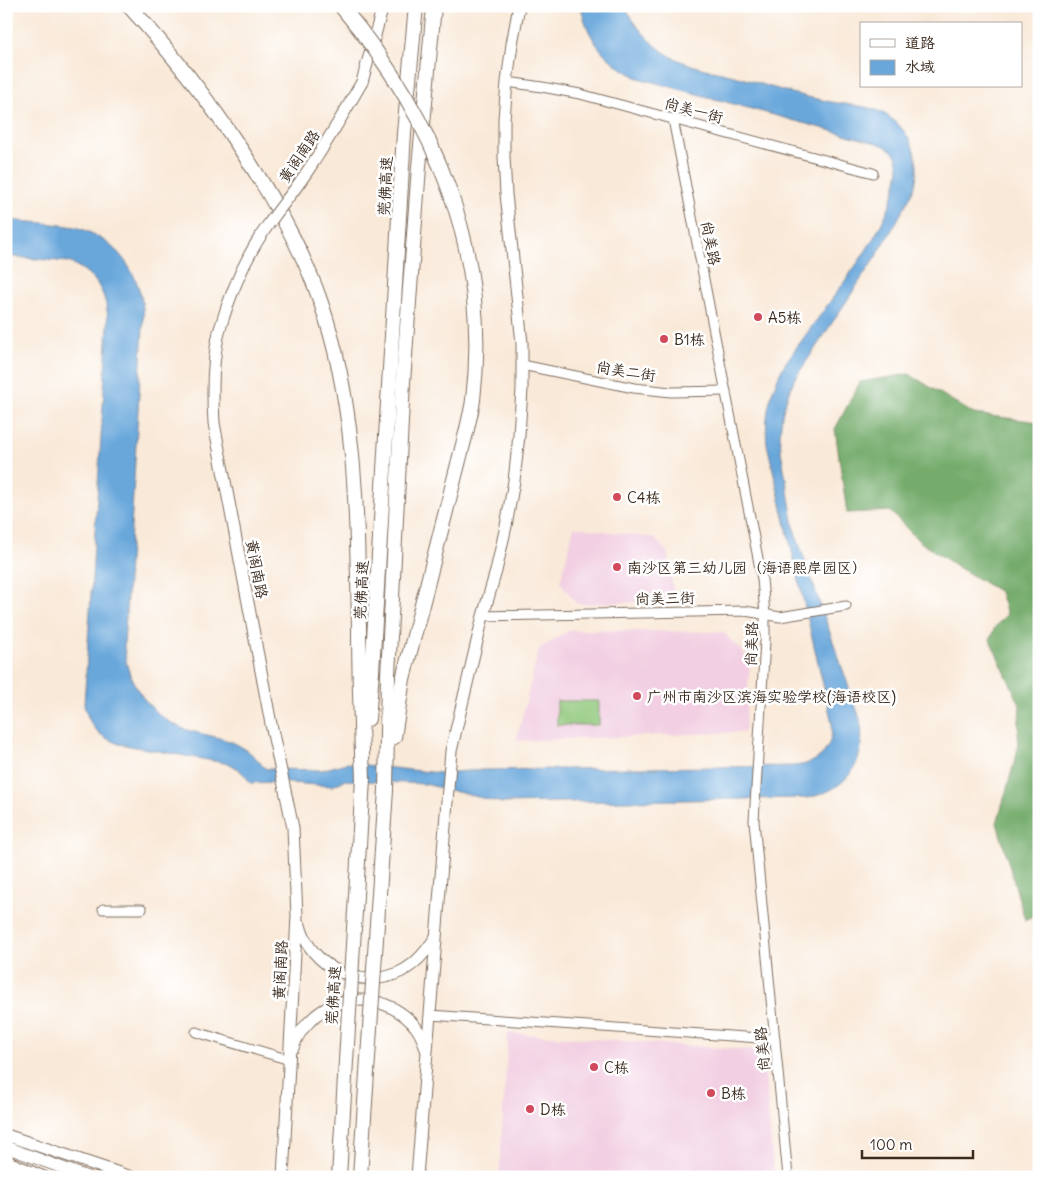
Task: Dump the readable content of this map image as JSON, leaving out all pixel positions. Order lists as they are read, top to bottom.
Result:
{
  "streets": {
    "highway": ["莞佛高速"],
    "main road": ["黄阁南路"],
    "street": [
      "尚美一街",
      "尚美路",
      "尚美二街",
      "尚美三街"
    ]
  },
  "crossings": [
    ["尚美一街", "尚美路"],
    ["尚美路", "尚美二街"],
    ["尚美路", "尚美三街"]
  ],
  "places": [
    "A5栋",
    "B1栋",
    "C4栋",
    "南沙区第三幼儿园（海语熙岸园区）",
    "广州市南沙区滨海实验学校(海语校区)",
    "C栋",
    "B栋",
    "D栋"
  ],
  "legend": ["道路", "水域"],
  "scale_bar": "100 m"
}
